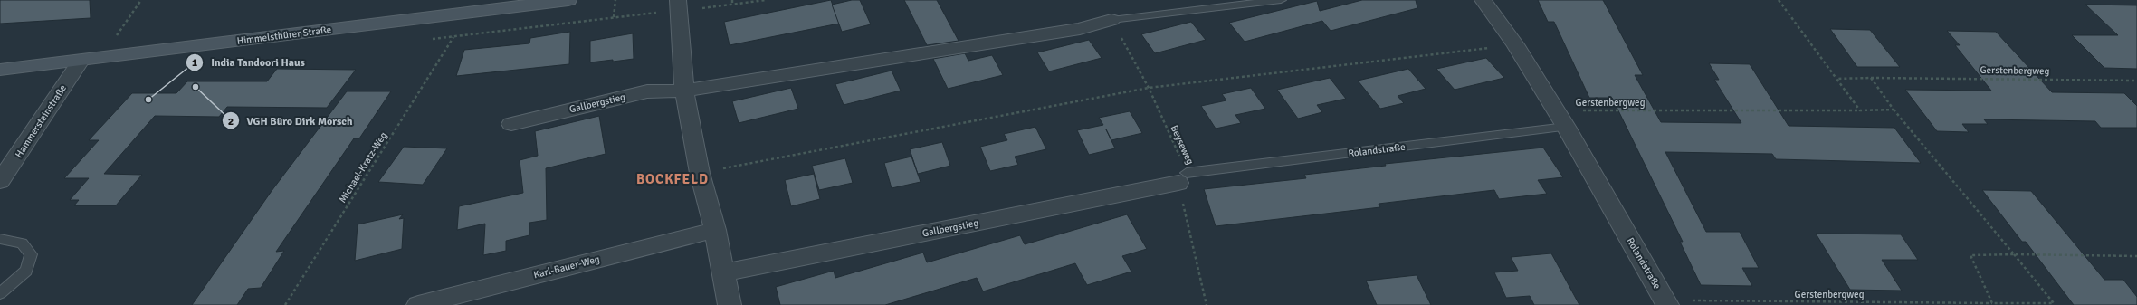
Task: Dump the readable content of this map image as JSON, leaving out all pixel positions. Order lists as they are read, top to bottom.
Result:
{
  "streets": {
    "street": [
      "Himmelsthürer Straße",
      "Gallbergstieg",
      "Hammersteinstraße",
      "Rolandstraße",
      "Karl-Bauer-Weg"
    ],
    "path": ["Gerstenbergweg", "Beyseweg", "Michael-Kratz-Weg"]
  },
  "crossings": [
    ["Himmelsthürer Straße", "Hammersteinstraße"],
    ["Gerstenbergweg", "Rolandstraße"],
    ["Gallbergstieg", "Beyseweg"],
    ["Gallbergstieg", "Rolandstraße"],
    ["Beyseweg", "Rolandstraße"]
  ],
  "districts": ["BOCKFELD"],
  "places": ["VGH Büro Dirk Morsch", "India Tandoori Haus"]
}
